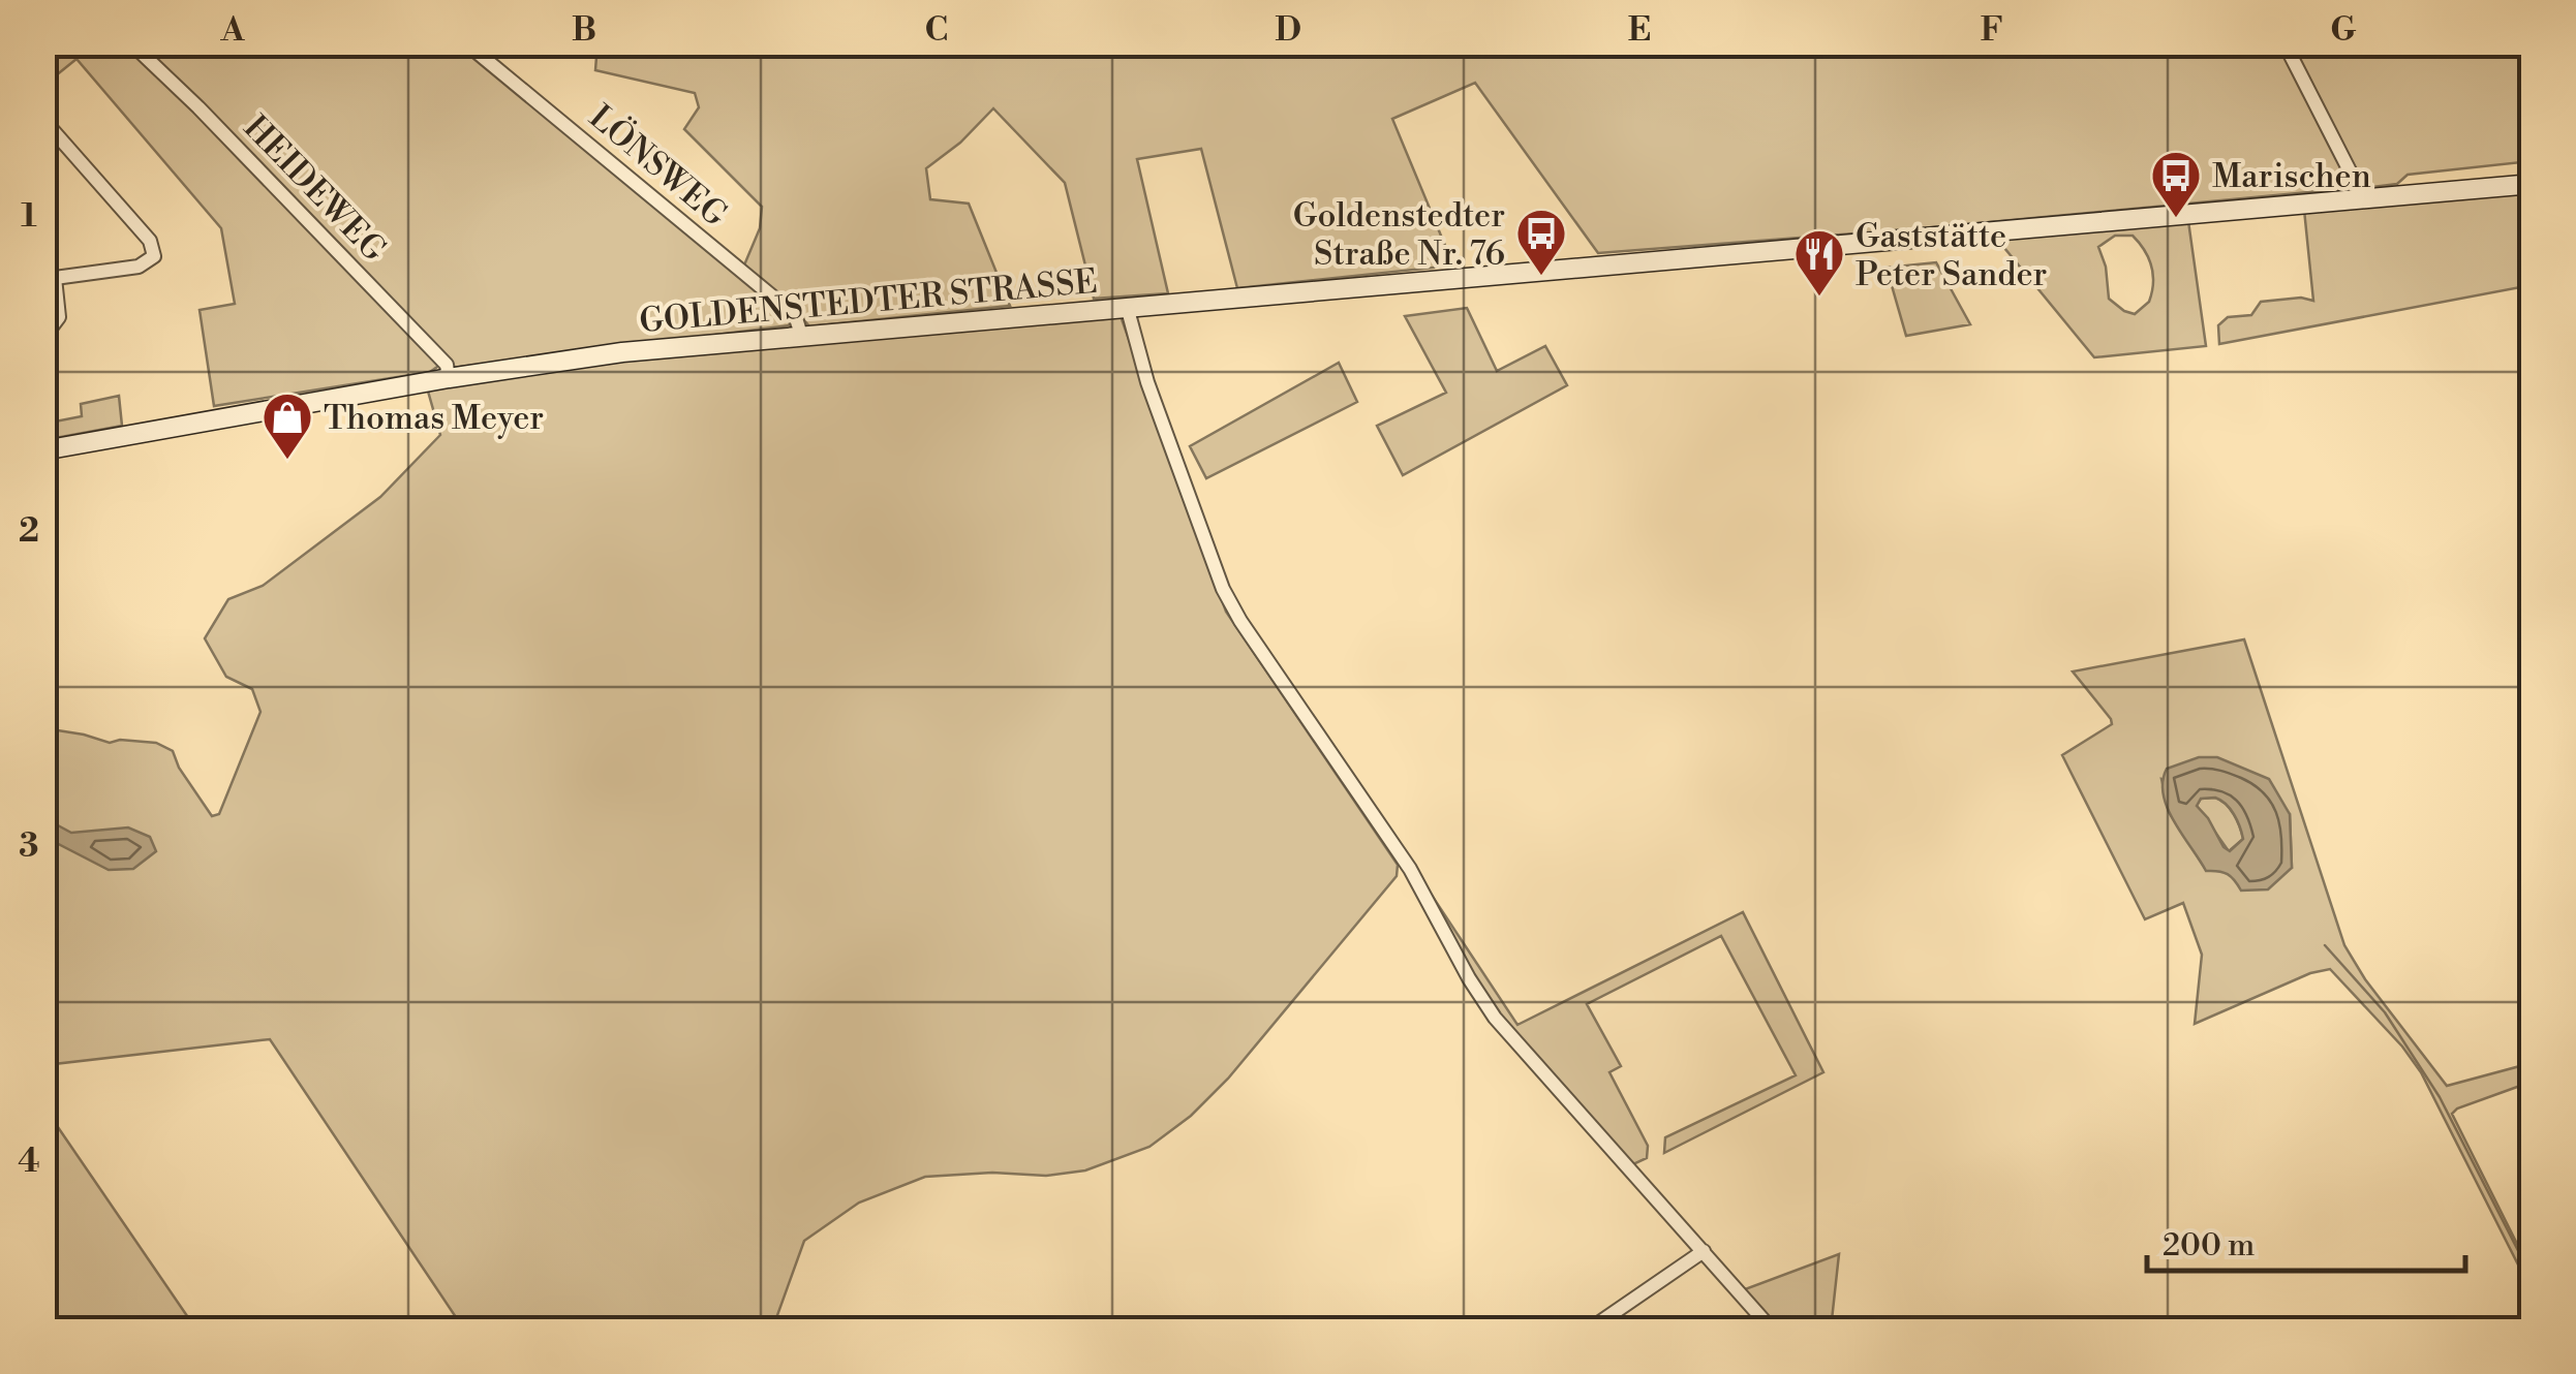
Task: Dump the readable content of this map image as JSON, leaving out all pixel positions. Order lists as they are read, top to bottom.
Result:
{
  "streets": {
    "main road": ["GOLDENSTEDTER STRASSE"],
    "street": ["LÖNSWEG", "HEIDEWEG"]
  },
  "crossings": [
    ["LÖNSWEG", "GOLDENSTEDTER STRASSE"],
    ["HEIDEWEG", "GOLDENSTEDTER STRASSE"]
  ],
  "places": {
    "bus stop": ["Marischen", "Goldenstedter Straße Nr. 76"],
    "restaurant": ["Gaststätte Peter Sander"],
    "shop": ["Thomas Meyer"]
  },
  "scale_bar": "200 m",
  "grid": {
    "columns": [
      "A",
      "B",
      "C",
      "D",
      "E",
      "F",
      "G"
    ],
    "rows": [
      "1",
      "2",
      "3",
      "4"
    ]
  }
}
